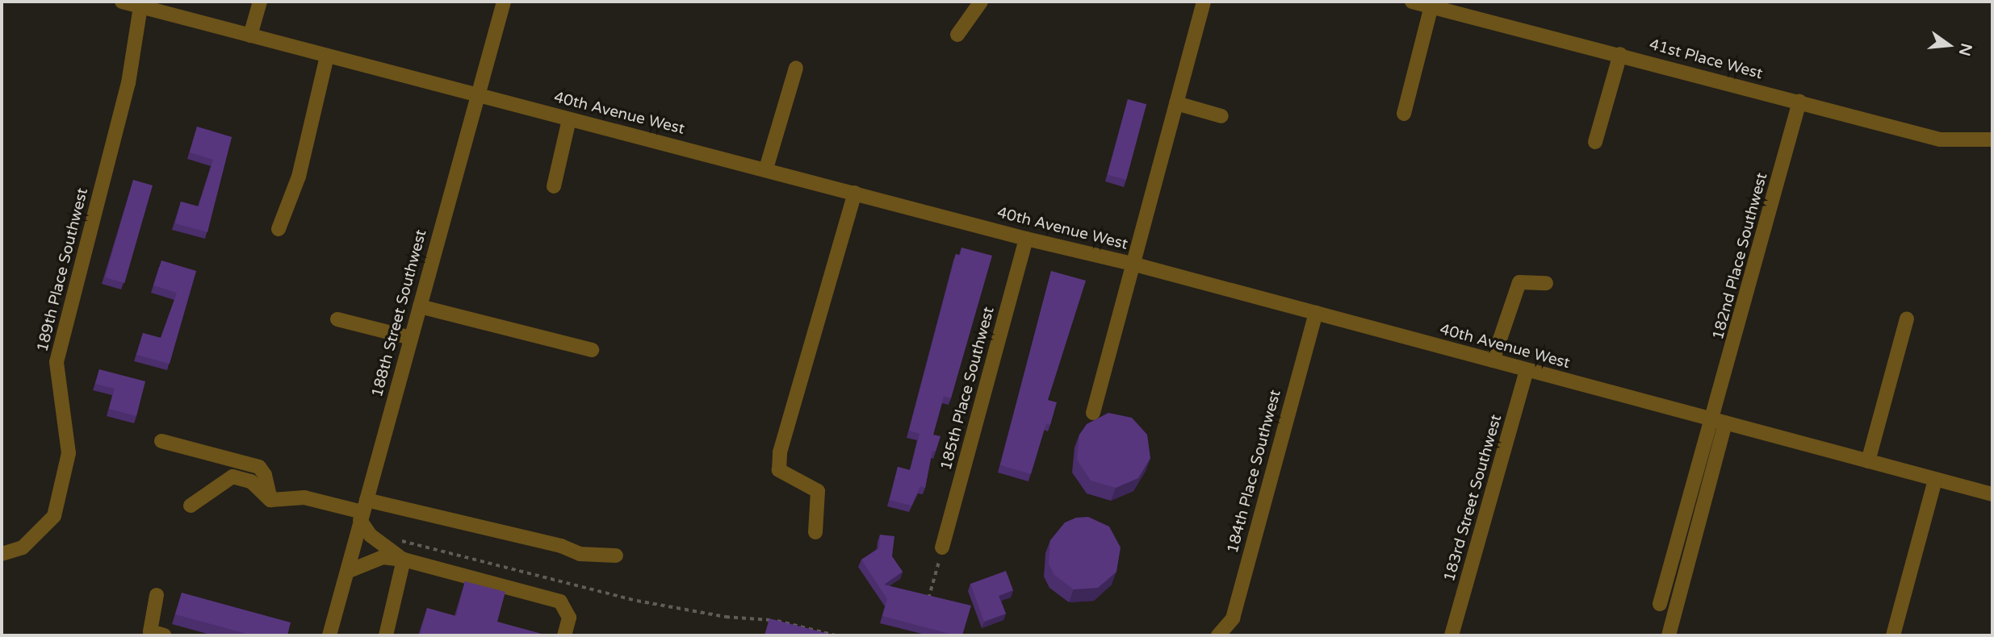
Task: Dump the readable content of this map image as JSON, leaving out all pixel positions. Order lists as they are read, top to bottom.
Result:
{
  "streets": {
    "street": [
      "41st Place West",
      "40th Avenue West",
      "182nd Place Southwest",
      "189th Place Southwest",
      "188th Street Southwest",
      "185th Place Southwest",
      "184th Place Southwest",
      "183rd Street Southwest"
    ]
  },
  "crossings": [
    ["41st Place West", "182nd Place Southwest"],
    ["40th Avenue West", "182nd Place Southwest"],
    ["40th Avenue West", "189th Place Southwest"],
    ["40th Avenue West", "188th Street Southwest"],
    ["40th Avenue West", "185th Place Southwest"],
    ["40th Avenue West", "184th Place Southwest"],
    ["40th Avenue West", "183rd Street Southwest"]
  ],
  "north": "right"
}
